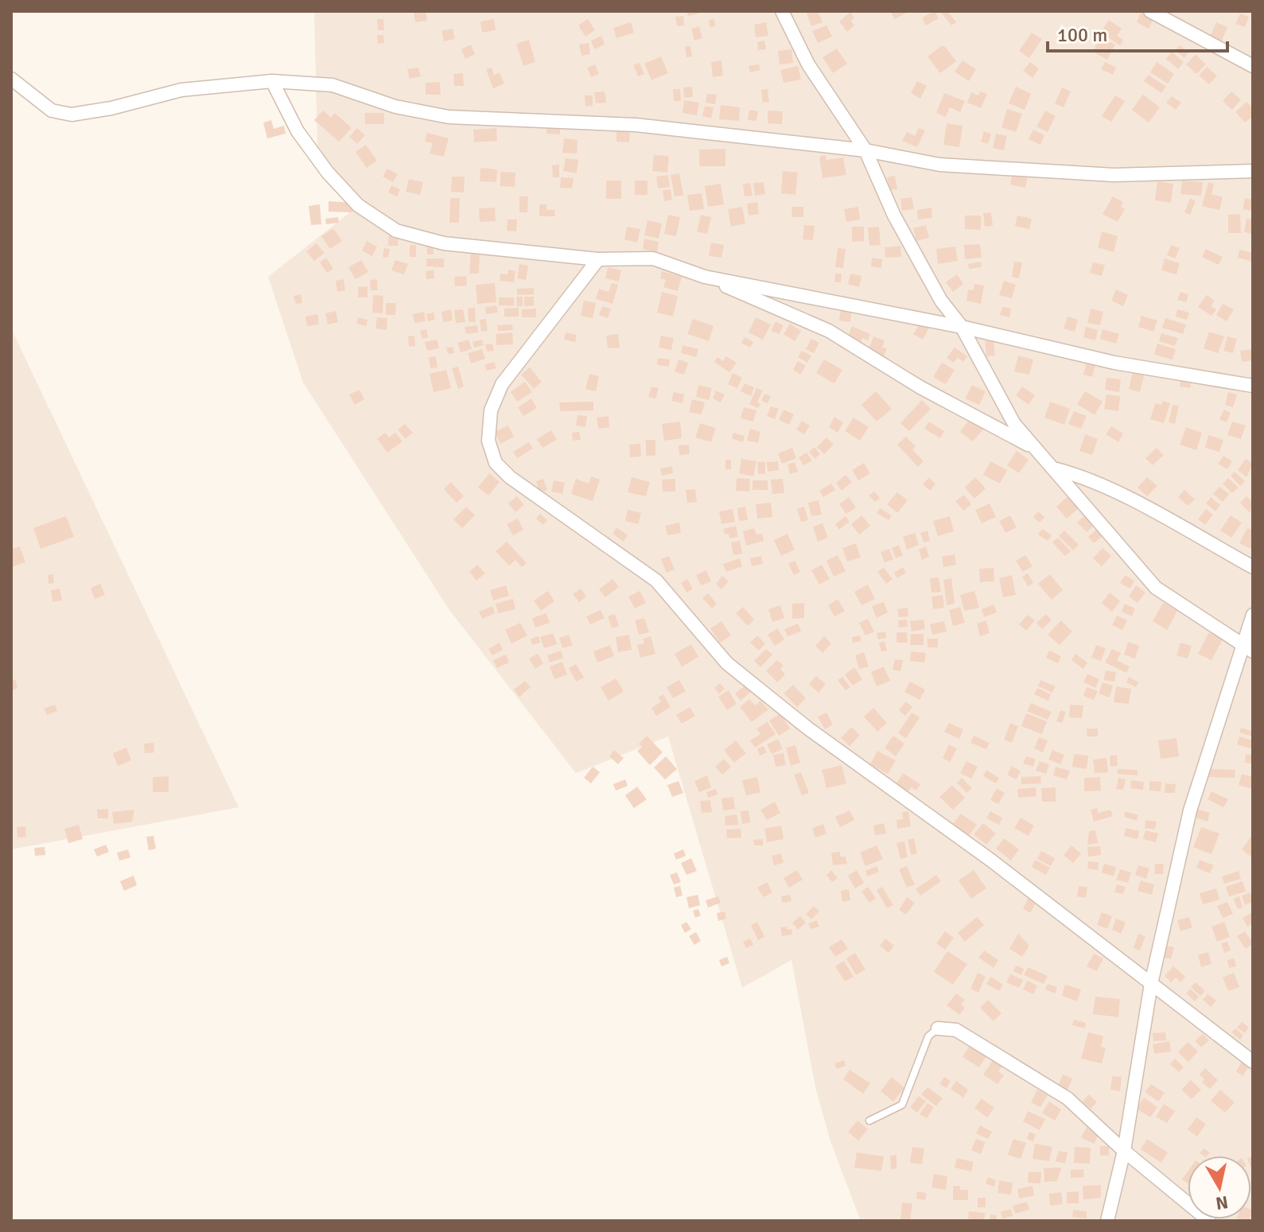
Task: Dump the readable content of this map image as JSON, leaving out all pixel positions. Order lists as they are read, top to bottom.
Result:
{
  "scale_bar": "100 m",
  "north": "bottom"
}
